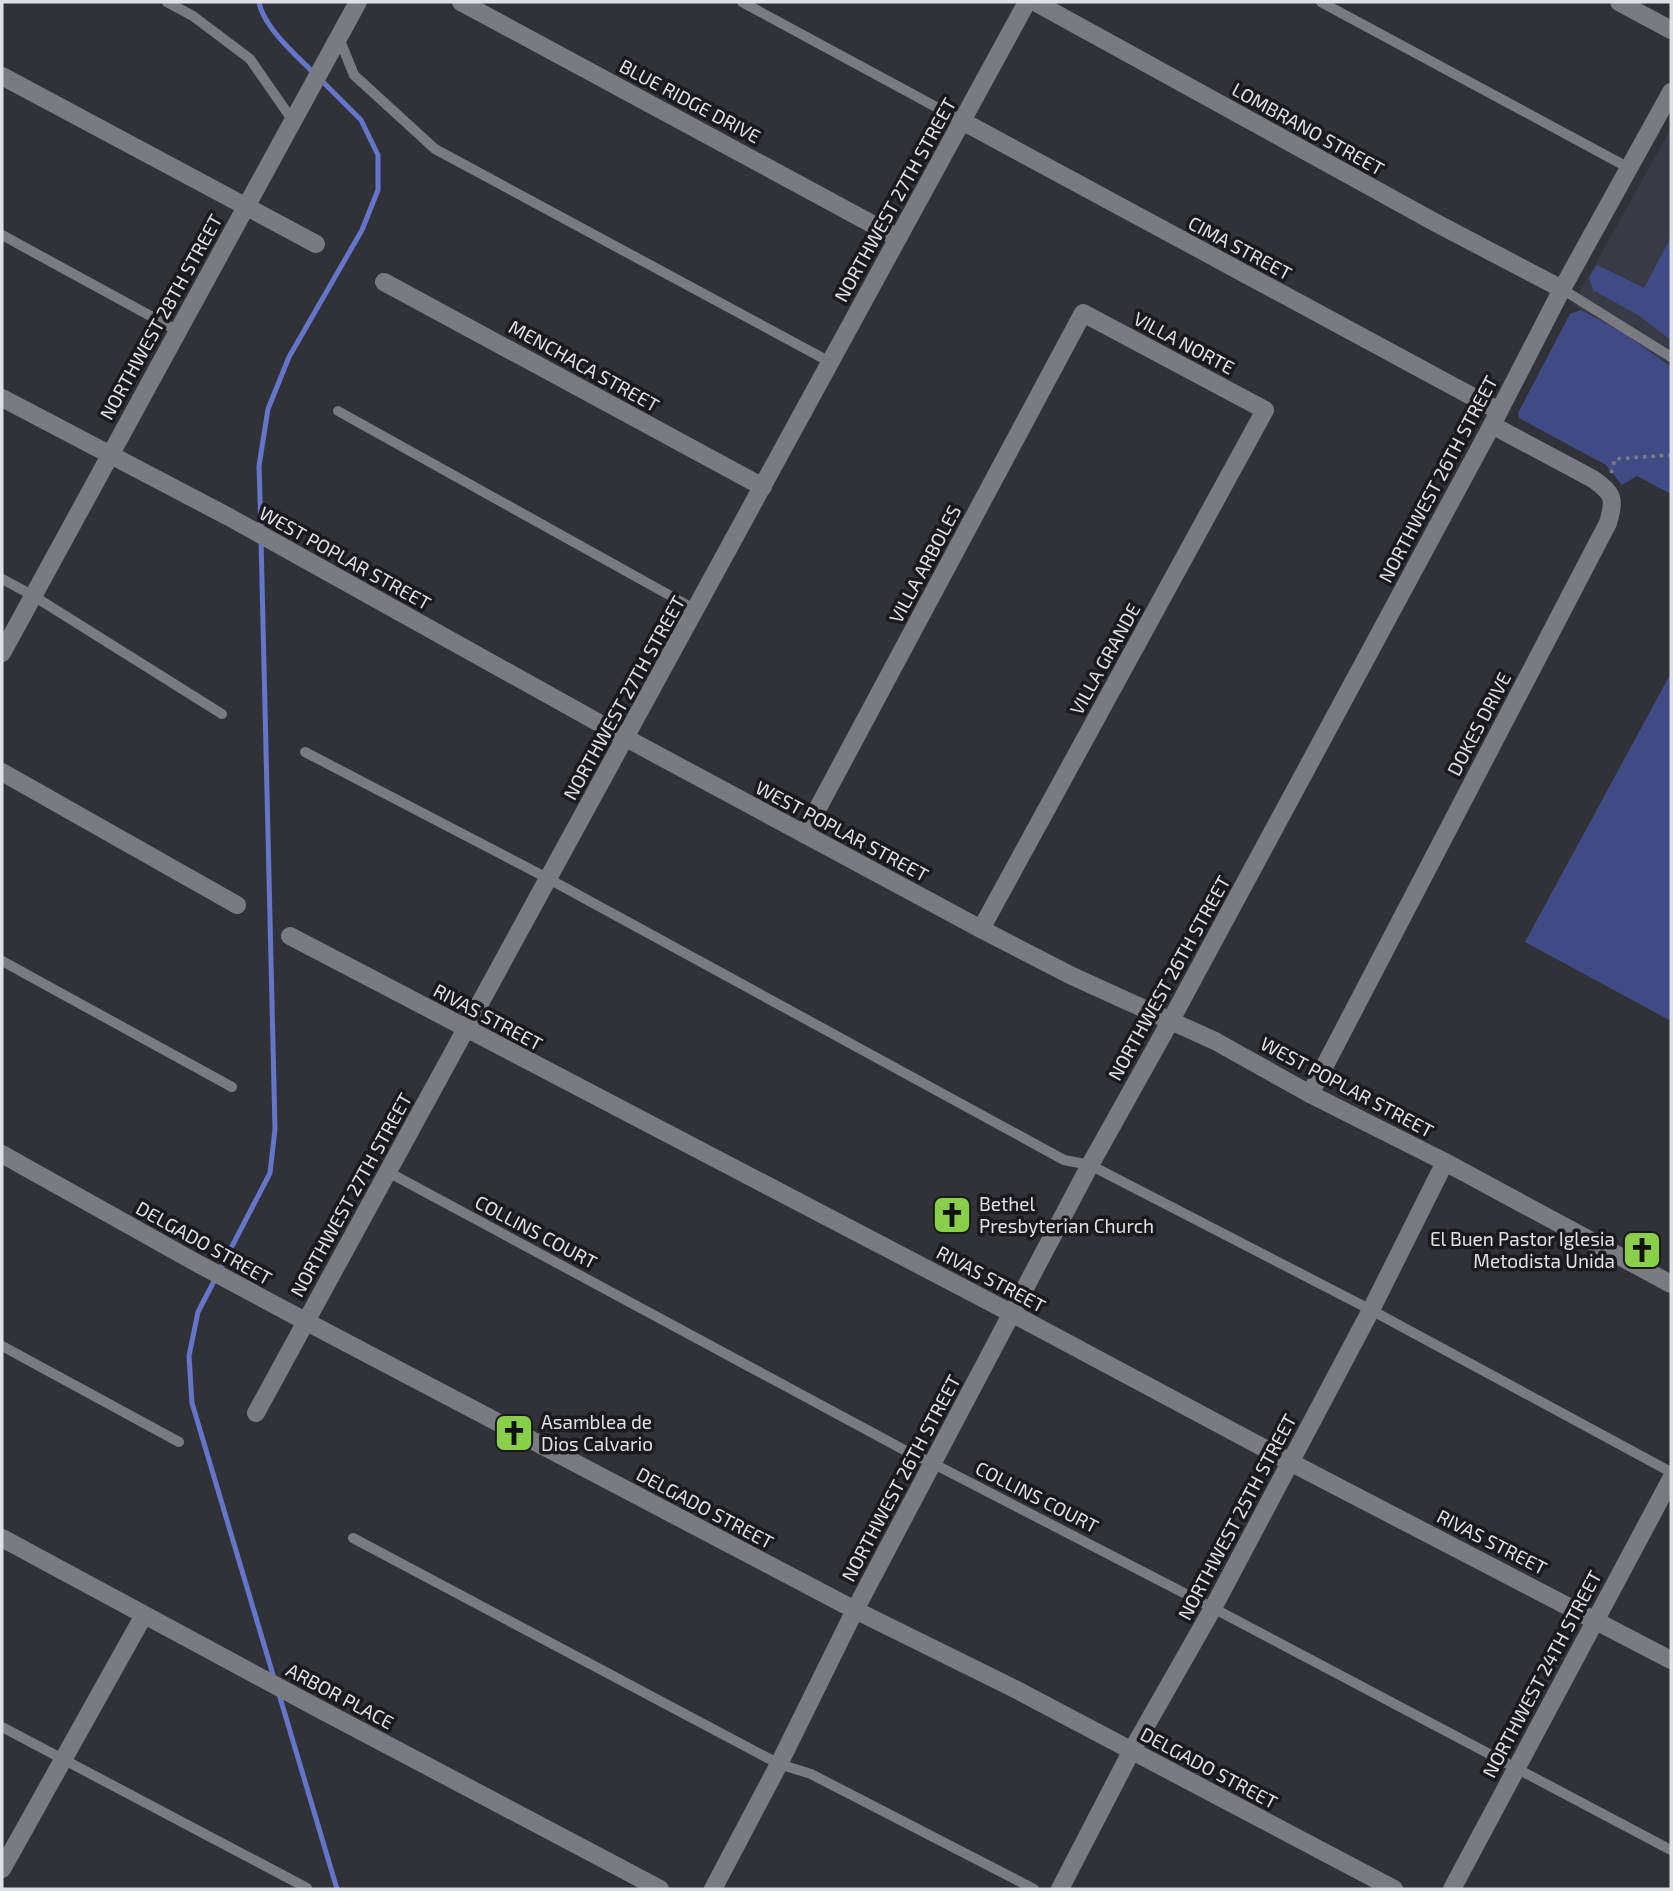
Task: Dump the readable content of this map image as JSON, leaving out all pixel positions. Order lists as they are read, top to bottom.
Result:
{
  "streets": {
    "street": [
      "BLUE RIDGE DRIVE",
      "LOMBRANO STREET",
      "NORTHWEST 27TH STREET",
      "CIMA STREET",
      "NORTHWEST 28TH STREET",
      "VILLA NORTE",
      "MENCHACA STREET",
      "NORTHWEST 26TH STREET",
      "WEST POPLAR STREET",
      "VILLA ARBOLES",
      "VILLA GRANDE",
      "DOKES DRIVE",
      "RIVAS STREET",
      "DELGADO STREET",
      "NORTHWEST 25TH STREET",
      "NORTHWEST 24TH STREET",
      "ARBOR PLACE"
    ],
    "lane": ["COLLINS COURT"]
  },
  "crossings": [
    ["BLUE RIDGE DRIVE", "NORTHWEST 27TH STREET"],
    ["LOMBRANO STREET", "NORTHWEST 26TH STREET"],
    ["NORTHWEST 27TH STREET", "CIMA STREET"],
    ["NORTHWEST 27TH STREET", "MENCHACA STREET"],
    ["NORTHWEST 27TH STREET", "WEST POPLAR STREET"],
    ["NORTHWEST 27TH STREET", "RIVAS STREET"],
    ["NORTHWEST 27TH STREET", "COLLINS COURT"],
    ["NORTHWEST 27TH STREET", "DELGADO STREET"],
    ["CIMA STREET", "NORTHWEST 26TH STREET"],
    ["NORTHWEST 28TH STREET", "WEST POPLAR STREET"],
    ["VILLA NORTE", "VILLA ARBOLES"],
    ["VILLA NORTE", "VILLA GRANDE"],
    ["NORTHWEST 26TH STREET", "WEST POPLAR STREET"],
    ["NORTHWEST 26TH STREET", "RIVAS STREET"],
    ["NORTHWEST 26TH STREET", "COLLINS COURT"],
    ["NORTHWEST 26TH STREET", "DELGADO STREET"],
    ["WEST POPLAR STREET", "VILLA ARBOLES"],
    ["WEST POPLAR STREET", "VILLA GRANDE"],
    ["WEST POPLAR STREET", "DOKES DRIVE"],
    ["WEST POPLAR STREET", "NORTHWEST 25TH STREET"],
    ["RIVAS STREET", "NORTHWEST 25TH STREET"],
    ["RIVAS STREET", "NORTHWEST 24TH STREET"],
    ["COLLINS COURT", "NORTHWEST 25TH STREET"],
    ["COLLINS COURT", "NORTHWEST 24TH STREET"],
    ["DELGADO STREET", "NORTHWEST 25TH STREET"]
  ],
  "places": {
    "church": ["Bethel Presbyterian Church", "El Buen Pastor Iglesia Metodista Unida", "Asamblea de Dios Calvario"]
  }
}
